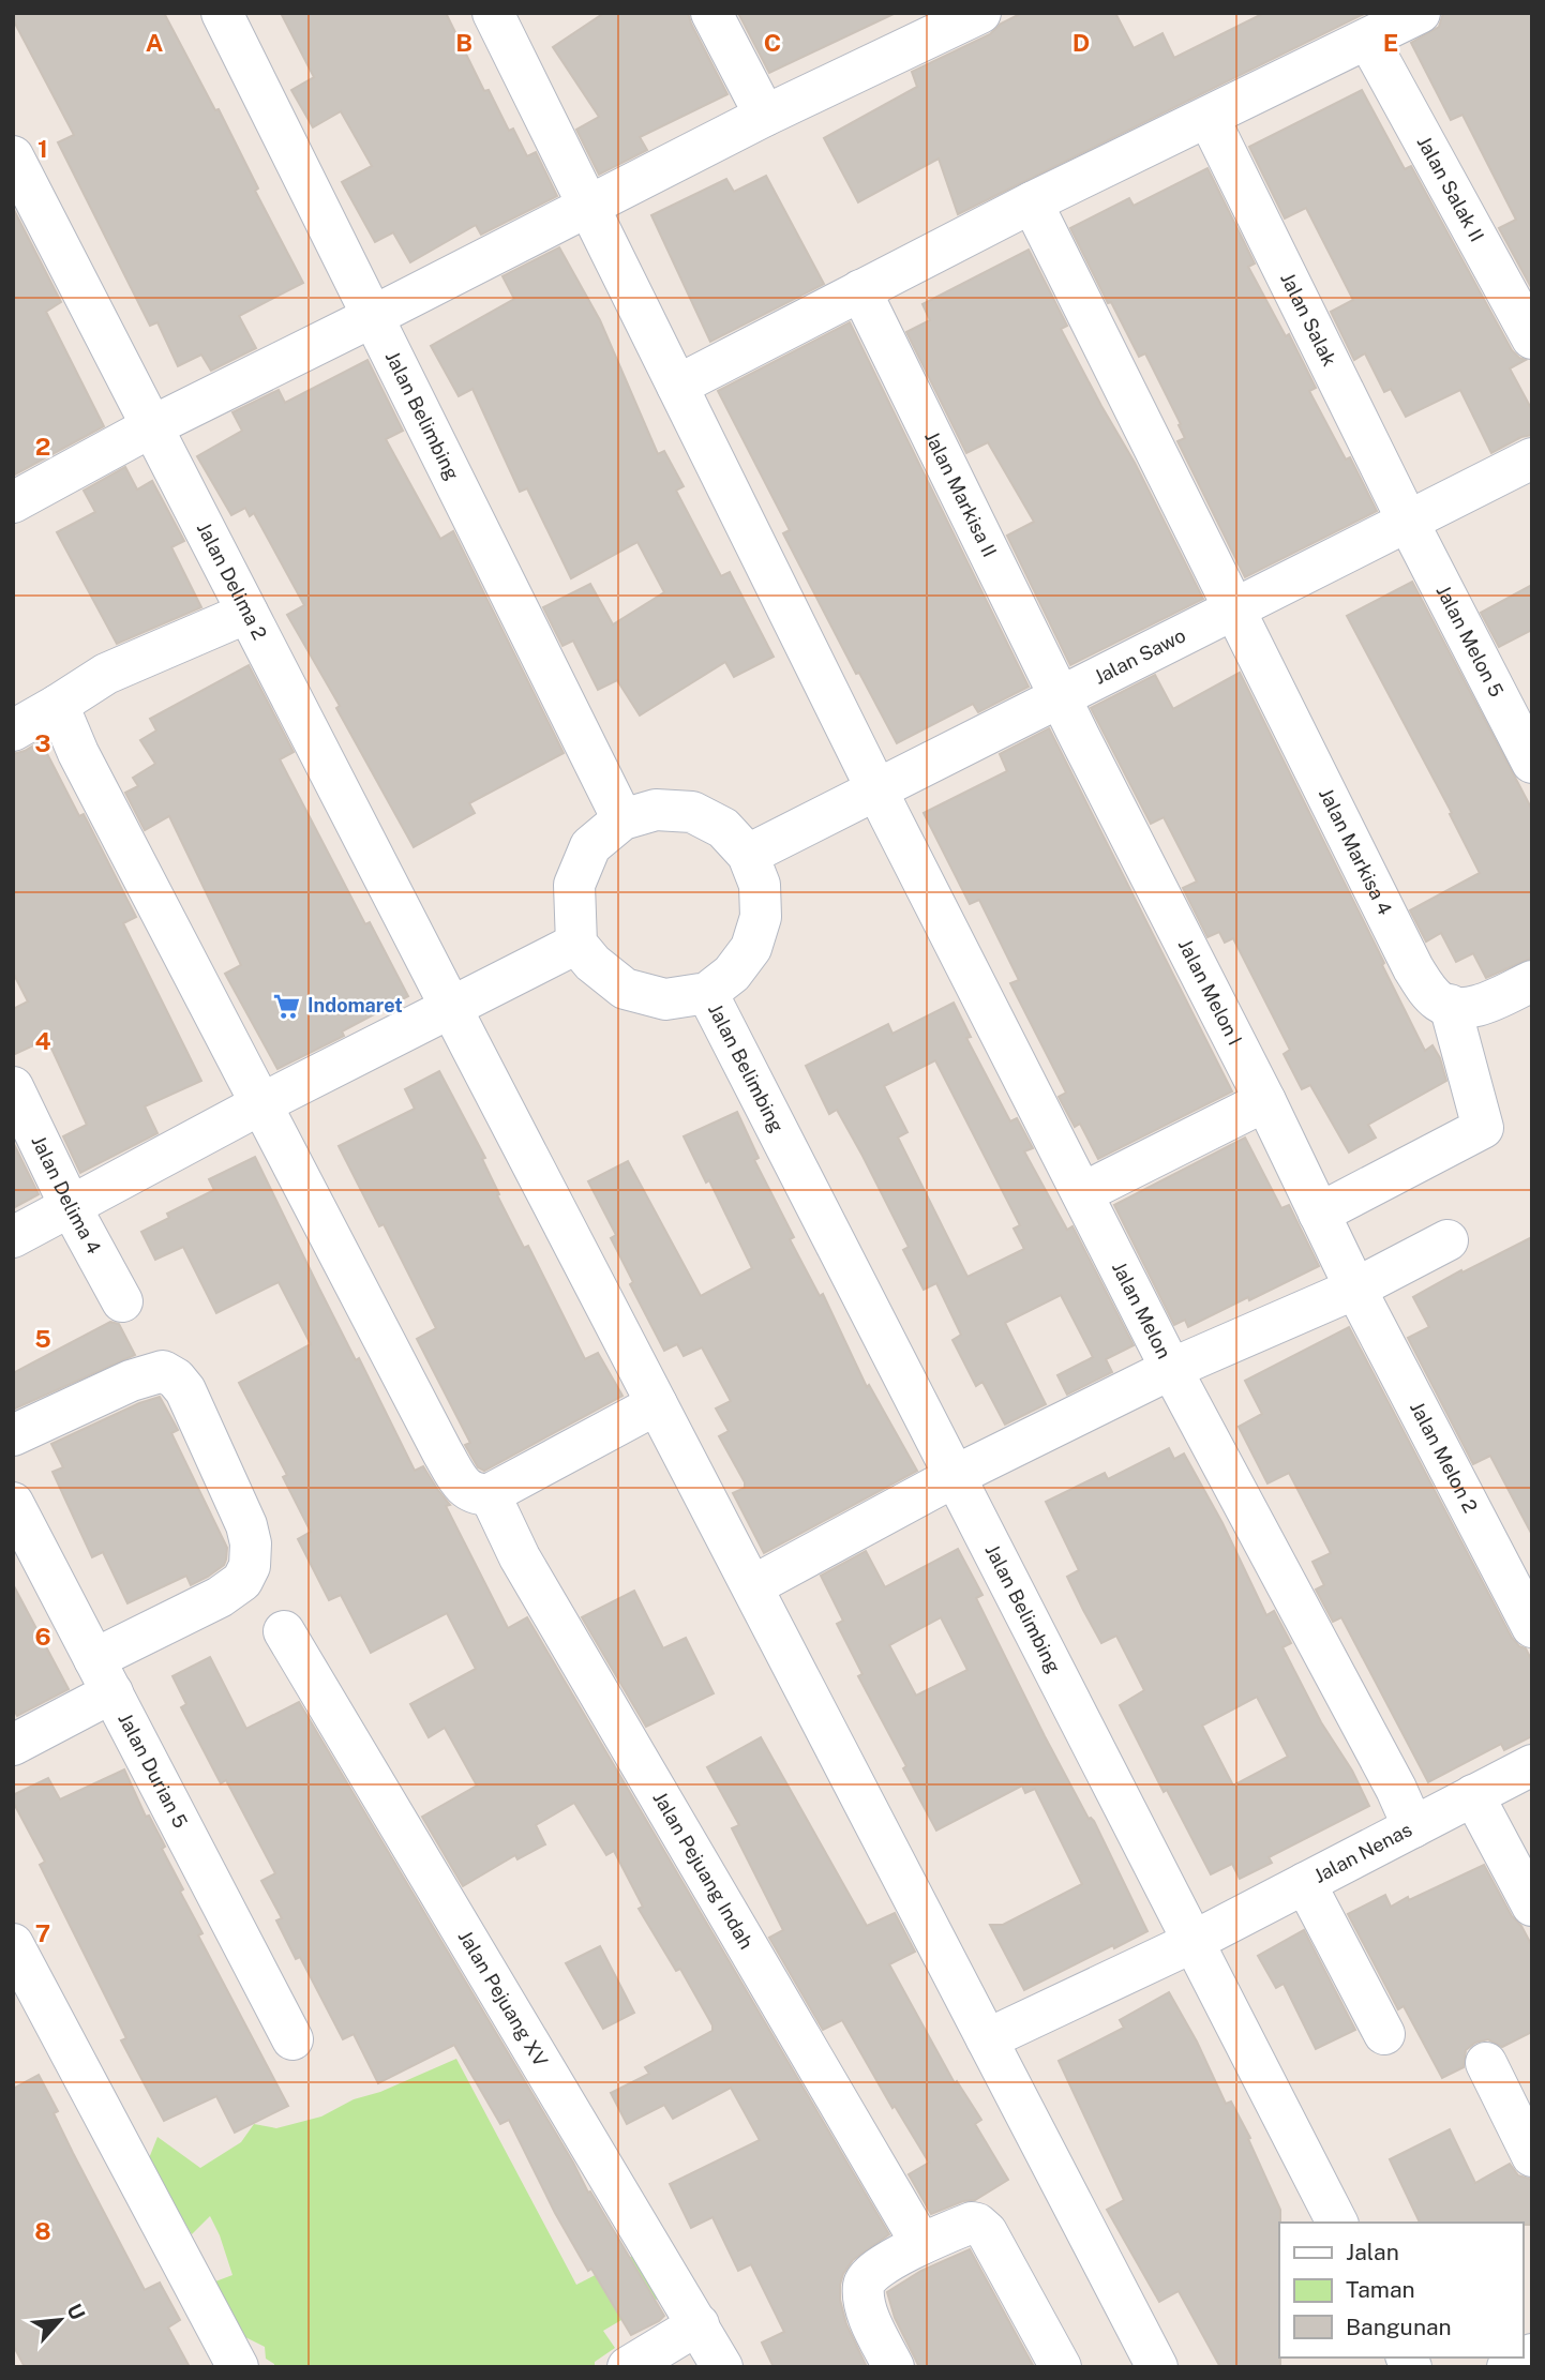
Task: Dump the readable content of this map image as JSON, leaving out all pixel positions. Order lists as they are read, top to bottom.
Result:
{
  "streets": {
    "street": [
      "Jalan Salak II",
      "Jalan Salak",
      "Jalan Belimbing",
      "Jalan Markisa II",
      "Jalan Delima 2",
      "Jalan Melon 5",
      "Jalan Sawo",
      "Jalan Markisa 4",
      "Jalan Melon I",
      "Jalan Delima 4",
      "Jalan Melon",
      "Jalan Melon 2",
      "Jalan Durian 5",
      "Jalan Nenas",
      "Jalan Pejuang Indah",
      "Jalan Pejuang XV"
    ]
  },
  "crossings": [
    ["Jalan Salak", "Jalan Melon 5"],
    ["Jalan Salak", "Jalan Sawo"],
    ["Jalan Belimbing", "Jalan Sawo"],
    ["Jalan Belimbing", "Jalan Nenas"],
    ["Jalan Markisa II", "Jalan Sawo"],
    ["Jalan Markisa II", "Jalan Melon I"],
    ["Jalan Delima 2", "Jalan Nenas"],
    ["Jalan Melon 5", "Jalan Sawo"],
    ["Jalan Sawo", "Jalan Markisa 4"],
    ["Jalan Sawo", "Jalan Melon I"],
    ["Jalan Sawo", "Jalan Melon"],
    ["Jalan Melon I", "Jalan Melon 2"],
    ["Jalan Melon", "Jalan Nenas"]
  ],
  "places": {
    "supermarket": ["Indomaret"]
  },
  "legend": ["Jalan", "Taman", "Bangunan"],
  "north": "top right",
  "grid": {
    "columns": [
      "A",
      "B",
      "C",
      "D",
      "E"
    ],
    "rows": [
      "1",
      "2",
      "3",
      "4",
      "5",
      "6",
      "7",
      "8"
    ]
  }
}
